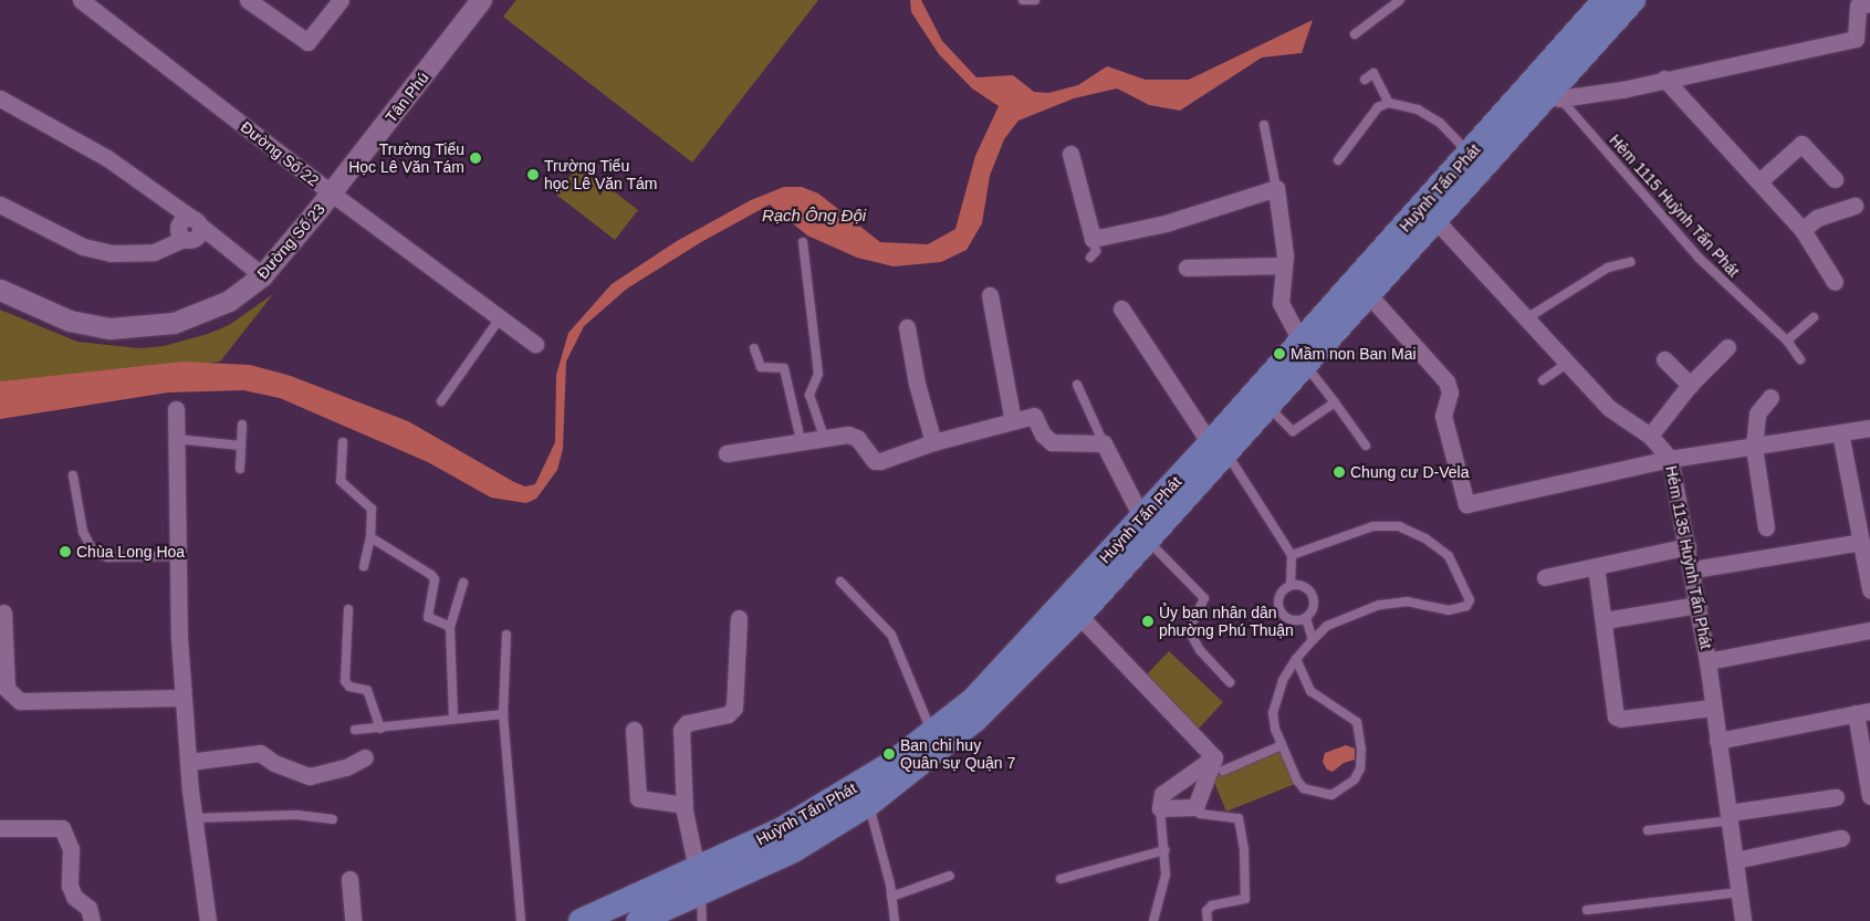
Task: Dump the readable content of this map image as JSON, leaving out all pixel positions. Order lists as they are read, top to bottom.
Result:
{
  "streets": {
    "main road": ["Huỳnh Tấn Phát"],
    "street": [
      "Tân Phú",
      "Đường Số 22",
      "Đường Số 23",
      "Hẻm 1135 Huỳnh Tấn Phát"
    ],
    "lane": ["Hẻm 1115 Huỳnh Tấn Phát"]
  },
  "crossings": [
    ["Tân Phú", "Đường Số 22"],
    ["Tân Phú", "Đường Số 23"],
    ["Đường Số 22", "Đường Số 23"],
    ["Huỳnh Tấn Phát", "Hẻm 1115 Huỳnh Tấn Phát"],
    ["Huỳnh Tấn Phát", "Hẻm 1135 Huỳnh Tấn Phát"]
  ],
  "water": ["Rạch Ông Đội"],
  "places": [
    "Trường Tiểu Học Lê Văn Tám",
    "Trường Tiểu học Lê Văn Tám",
    "Mầm non Ban Mai",
    "Chung cư D-Vela",
    "Chùa Long Hoa",
    "Ủy ban nhân dân phường Phú Thuận",
    "Ban chỉ huy Quân sự Quận 7"
  ]
}
